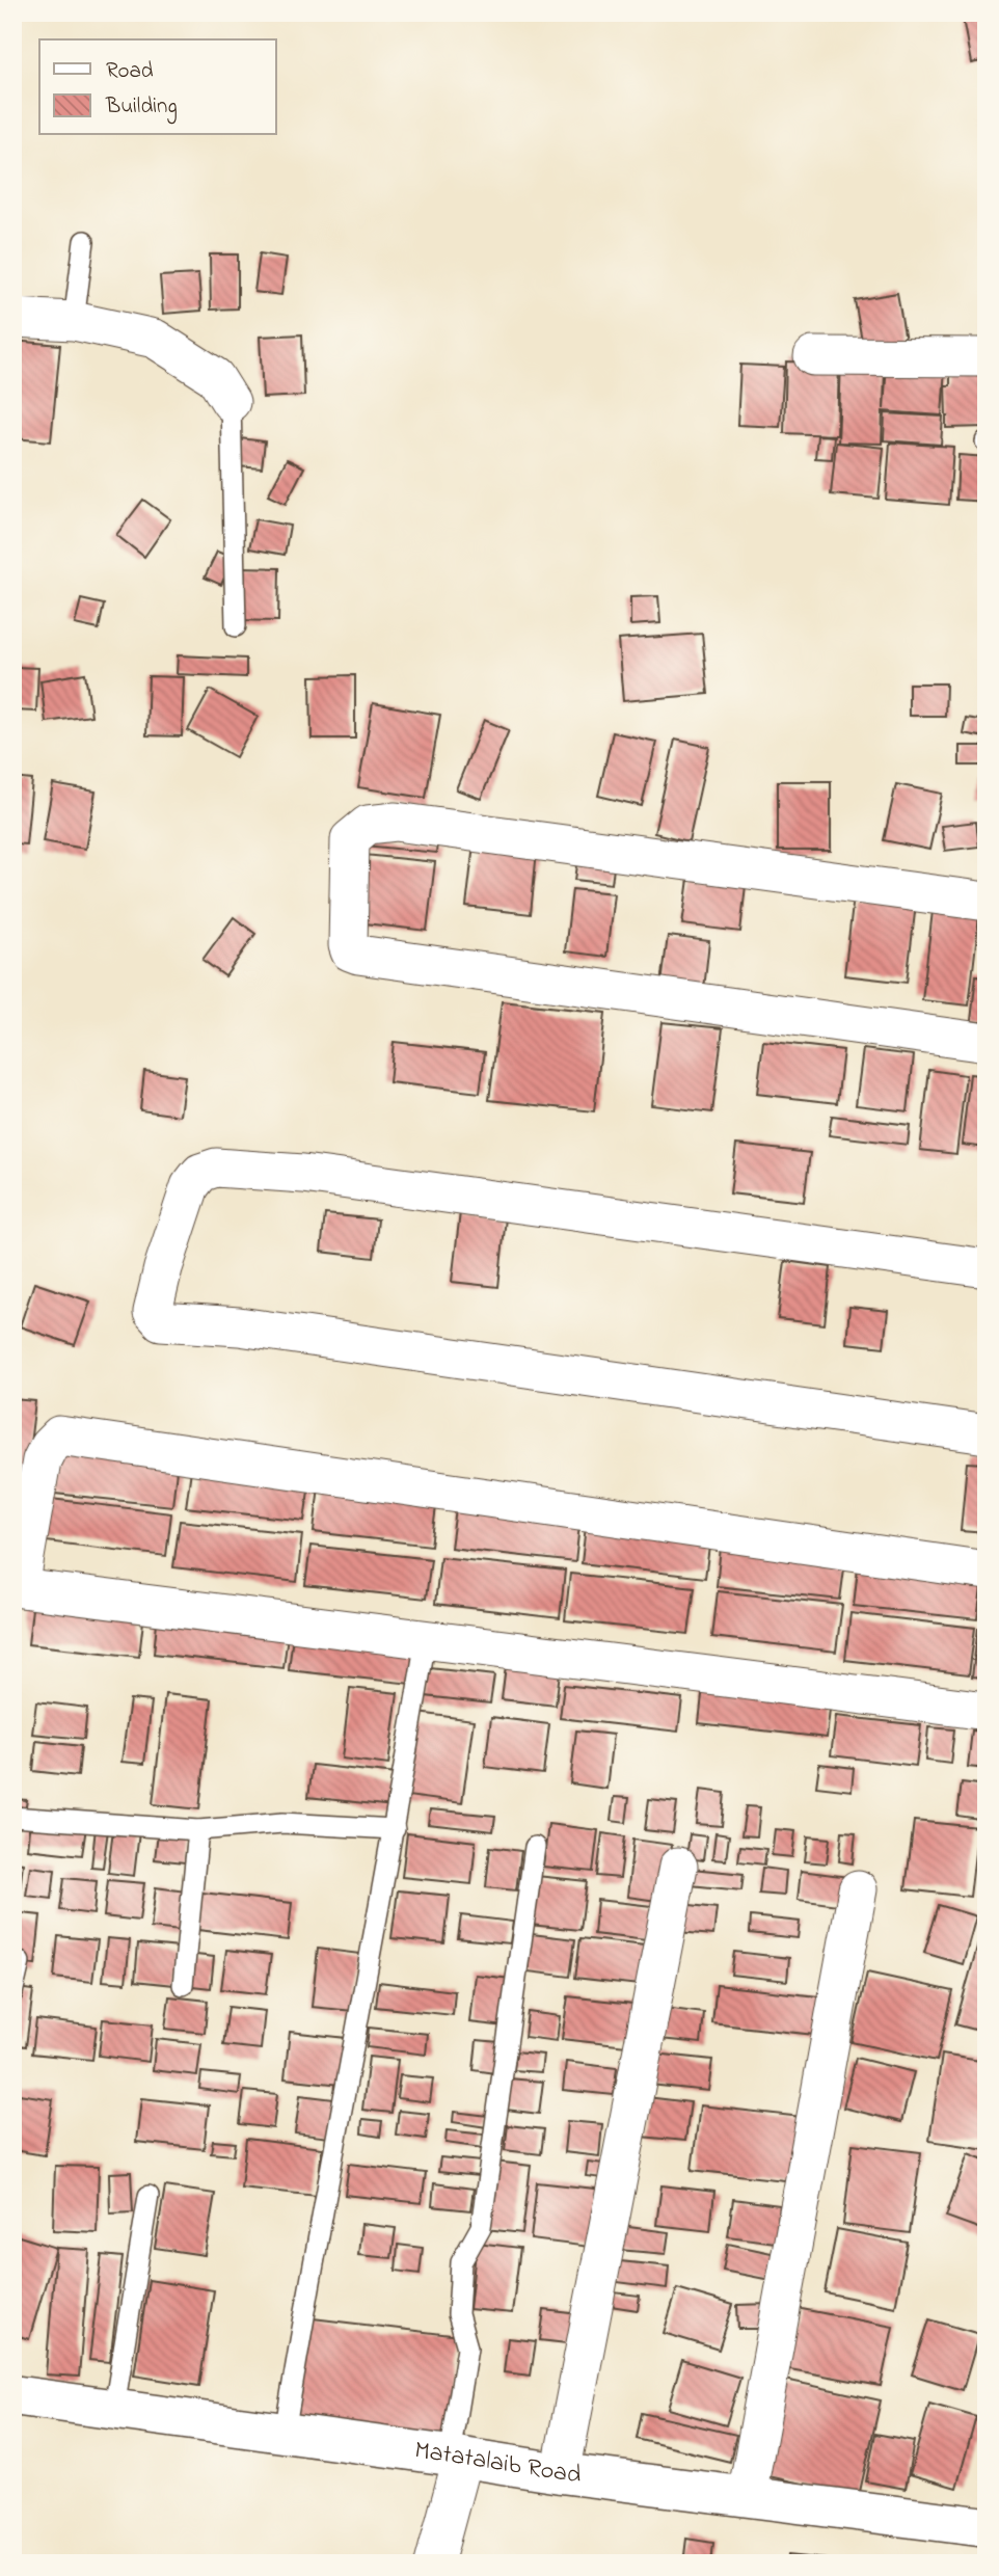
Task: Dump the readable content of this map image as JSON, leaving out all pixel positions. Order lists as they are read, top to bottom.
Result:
{
  "streets": {
    "main road": ["Matatalaib Road"]
  },
  "legend": ["Road", "Building"]
}
